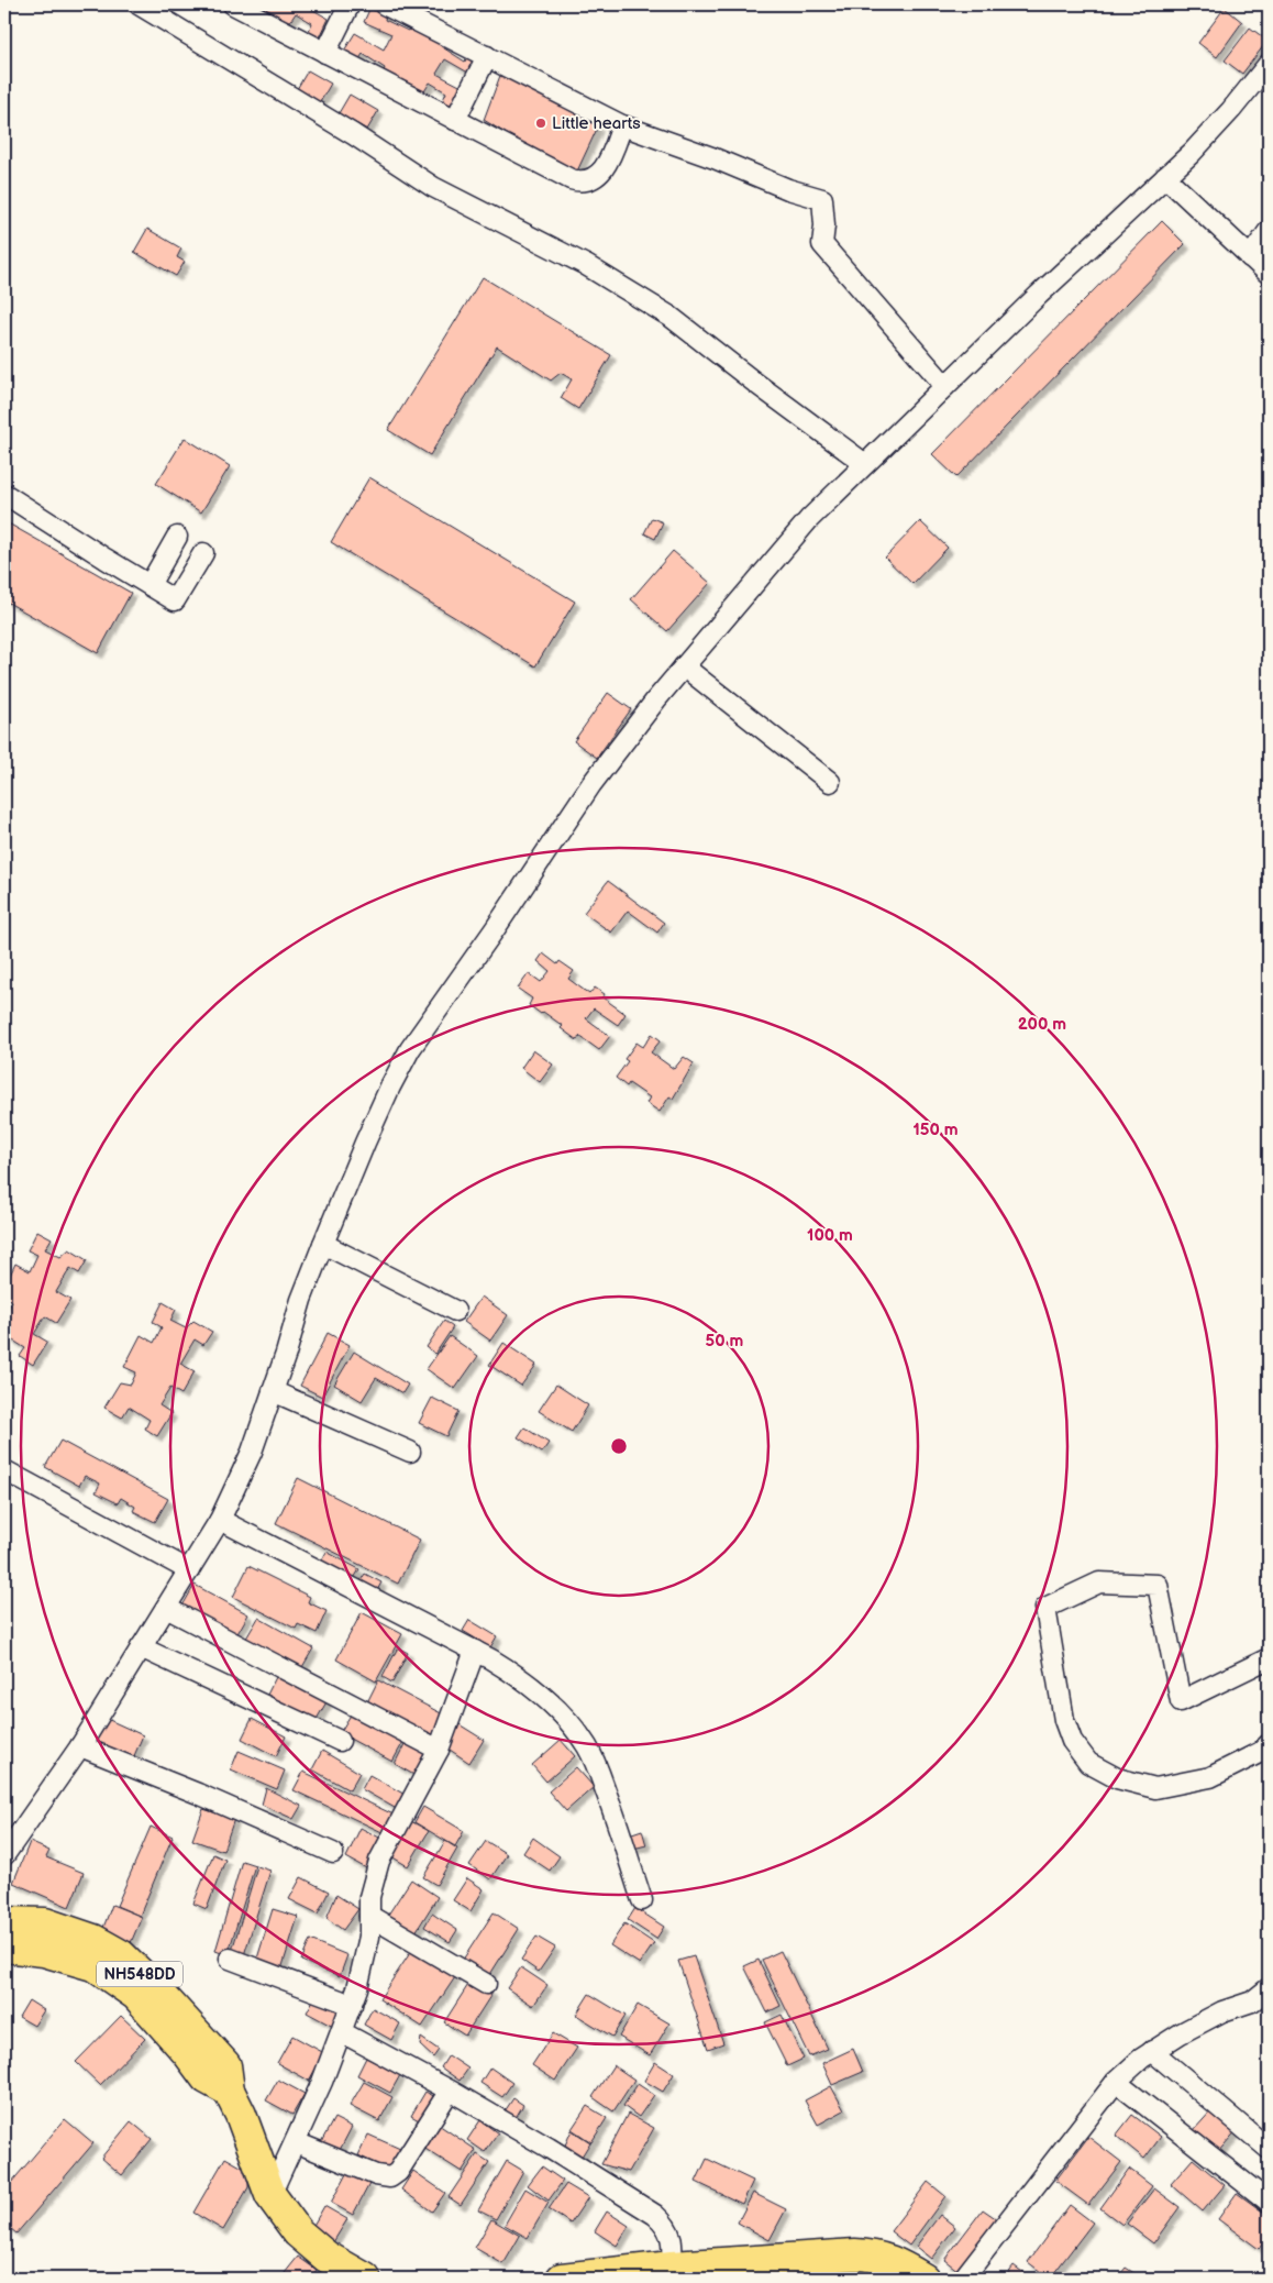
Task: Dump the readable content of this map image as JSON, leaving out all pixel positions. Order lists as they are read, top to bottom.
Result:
{
  "streets": {
    "highway": ["NH548DD"]
  },
  "places": ["Little hearts"],
  "rings": [
    "200 m",
    "150 m",
    "100 m",
    "50 m"
  ]
}
